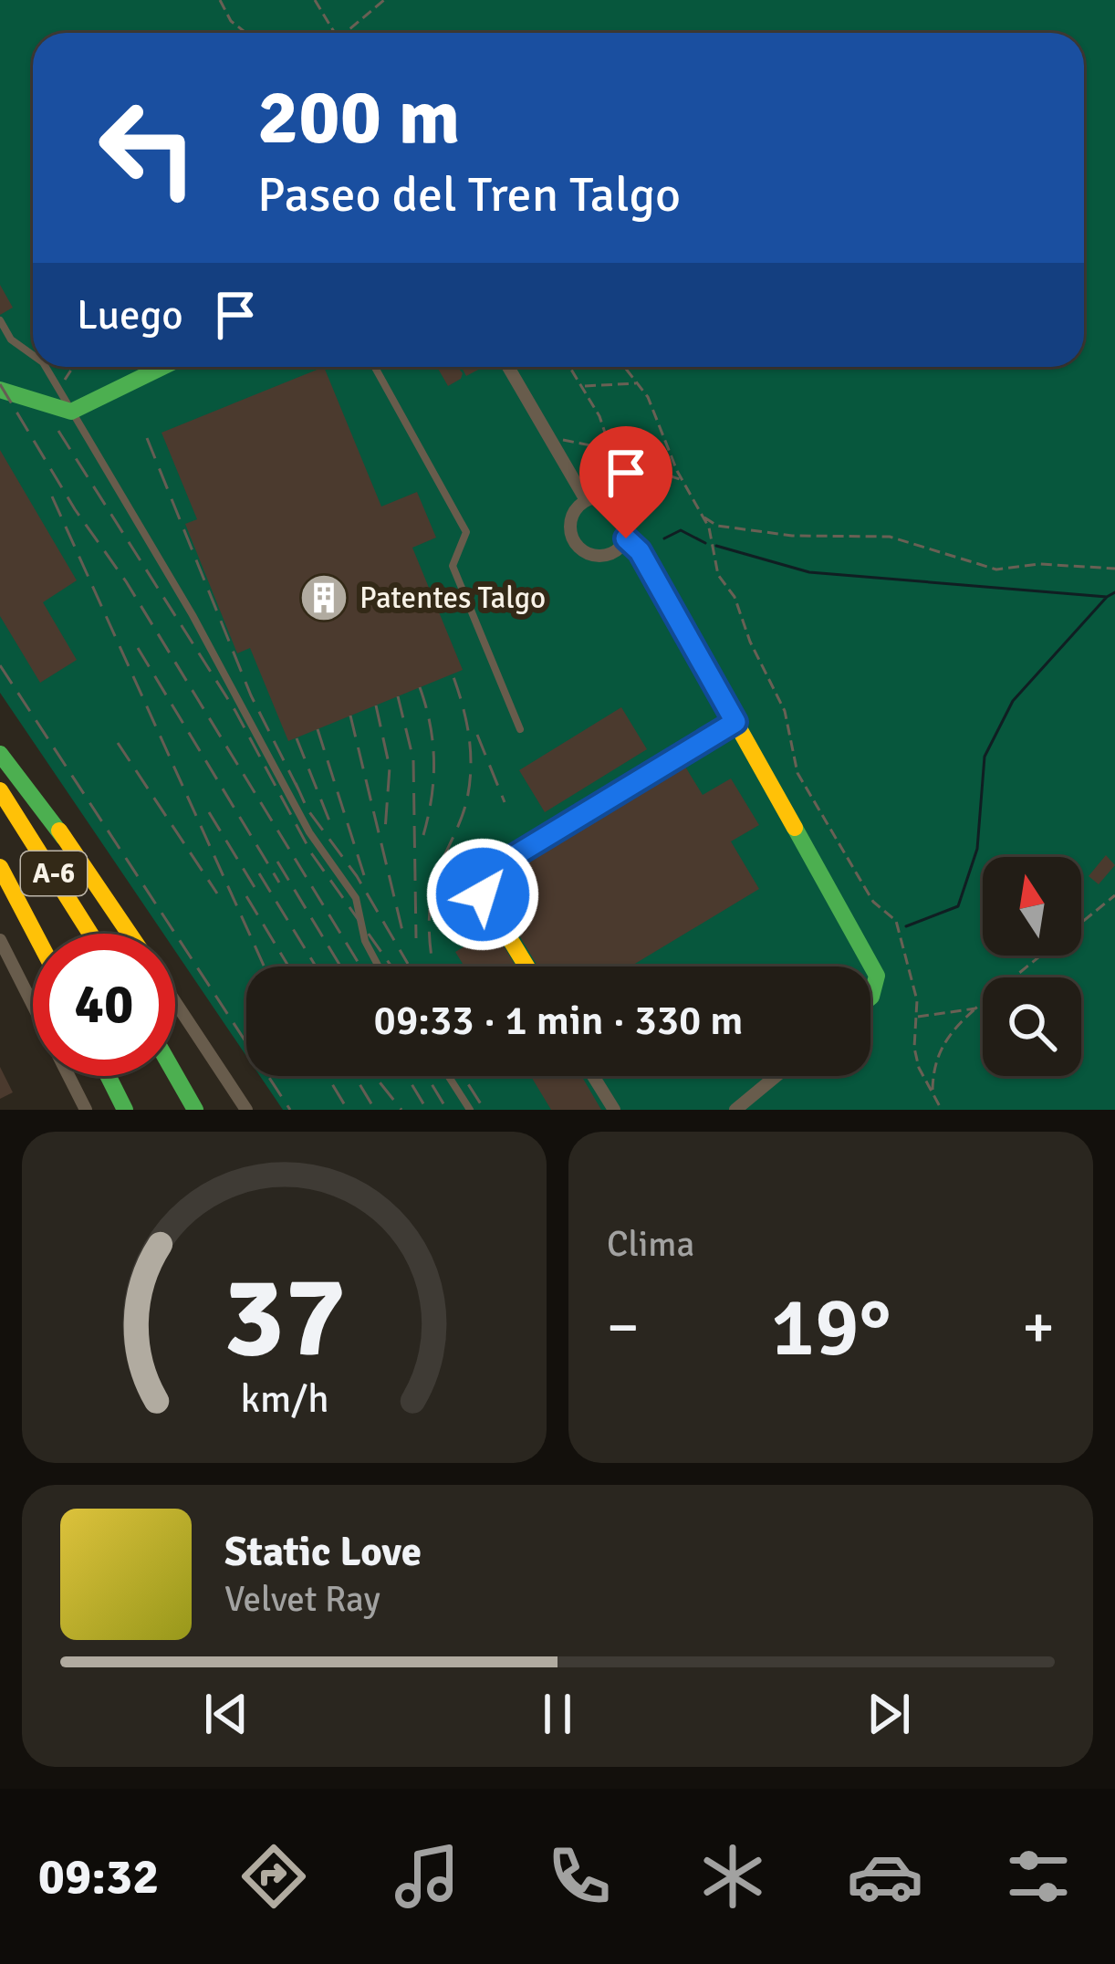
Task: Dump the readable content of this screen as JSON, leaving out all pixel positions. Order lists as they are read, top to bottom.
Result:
{
  "streets": {
    "main road": ["A-6"]
  },
  "places": {
    "building": ["Patentes Talgo"]
  },
  "north": "top",
  "page": {
    "turn": ["200 m", "Paseo del Tren Talgo"],
    "then": "Luego",
    "limit": "40",
    "trip": "09:33 · 1 min · 330 m",
    "tile": "Clima",
    "heat": ["−", "19°", "+"],
    "song": ["Static Love", "Velvet Ray"],
    "tabs": "09:32",
    "gauge": ["37", "km/h"]
  }
}
